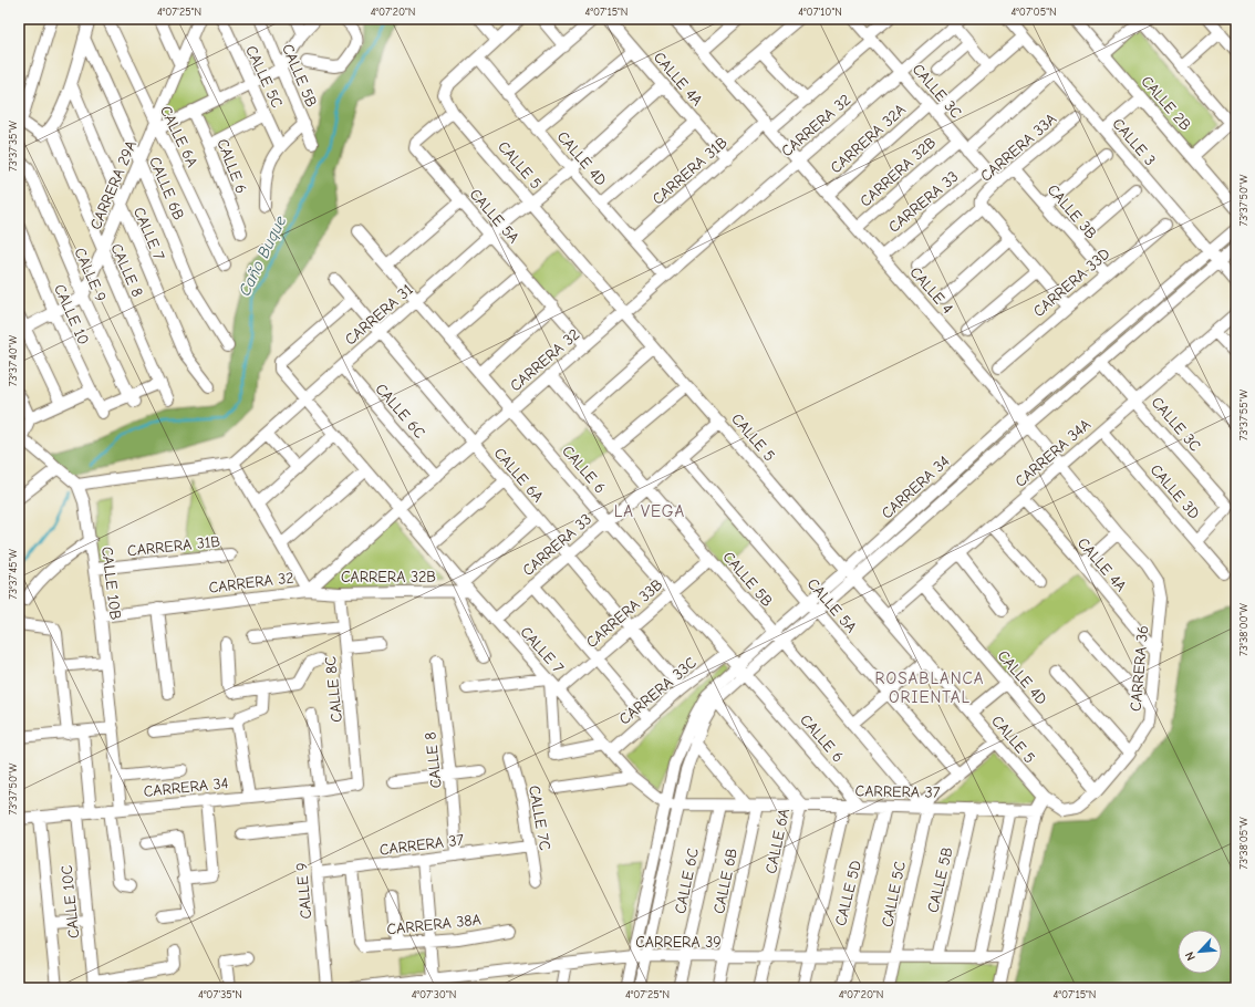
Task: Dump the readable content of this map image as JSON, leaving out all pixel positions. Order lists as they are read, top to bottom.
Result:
{
  "streets": {
    "street": [
      "CALLE 5B",
      "CALLE 5C",
      "CALLE 4A",
      "CALLE 3C",
      "CALLE 2B",
      "CARRERA 32",
      "CALLE 6A",
      "CARRERA 32A",
      "CALLE 3",
      "CARRERA 33A",
      "CALLE 4D",
      "CALLE 5",
      "CALLE 6",
      "CARRERA 31B",
      "CARRERA 32B",
      "CARRERA 29A",
      "CALLE 6B",
      "CARRERA 33",
      "CALLE 3B",
      "CALLE 5A",
      "CALLE 7",
      "CALLE 8",
      "CALLE 9",
      "CARRERA 33D",
      "CALLE 4",
      "CALLE 10",
      "CARRERA 31",
      "CALLE 6C",
      "CARRERA 34A",
      "CARRERA 34",
      "CALLE 3D",
      "CALLE 10B",
      "CARRERA 33B",
      "CARRERA 36",
      "CALLE 8C",
      "CARRERA 33C",
      "CARRERA 37",
      "CALLE 7C",
      "CALLE 5D",
      "CALLE 10C",
      "CARRERA 38A",
      "CARRERA 39"
    ]
  },
  "crossings": [
    ["CALLE 5B", "CALLE 5C"],
    ["CALLE 5B", "CARRERA 32"],
    ["CALLE 5B", "CARRERA 33"],
    ["CALLE 5B", "CARRERA 34"],
    ["CALLE 5B", "CARRERA 33B"],
    ["CALLE 5B", "CARRERA 37"],
    ["CALLE 5B", "CARRERA 39"],
    ["CALLE 5C", "CARRERA 37"],
    ["CALLE 5C", "CARRERA 39"],
    ["CALLE 4A", "CARRERA 31B"],
    ["CALLE 4A", "CARRERA 31"],
    ["CALLE 4A", "CARRERA 34A"],
    ["CALLE 4A", "CARRERA 36"],
    ["CALLE 3C", "CARRERA 32"],
    ["CALLE 3C", "CARRERA 32A"],
    ["CALLE 3C", "CARRERA 33A"],
    ["CALLE 3C", "CARRERA 31B"],
    ["CALLE 3C", "CARRERA 32B"],
    ["CALLE 3C", "CARRERA 33"],
    ["CALLE 3C", "CARRERA 34A"],
    ["CALLE 3C", "CARRERA 34"],
    ["CALLE 3C", "CALLE 3D"],
    ["CARRERA 32", "CALLE 6A"],
    ["CARRERA 32", "CALLE 4D"],
    ["CARRERA 32", "CALLE 5"],
    ["CARRERA 32", "CALLE 6"],
    ["CARRERA 32", "CARRERA 32B"],
    ["CARRERA 32", "CALLE 5A"],
    ["CARRERA 32", "CALLE 7"],
    ["CARRERA 32", "CALLE 4"],
    ["CARRERA 32", "CALLE 6C"],
    ["CARRERA 32", "CALLE 10B"],
    ["CALLE 6A", "CARRERA 29A"],
    ["CALLE 6A", "CARRERA 33"],
    ["CALLE 6A", "CALLE 7"],
    ["CALLE 6A", "CARRERA 31"],
    ["CALLE 6A", "CARRERA 34"],
    ["CALLE 6A", "CARRERA 33B"],
    ["CALLE 6A", "CARRERA 33C"],
    ["CALLE 6A", "CARRERA 37"],
    ["CALLE 6A", "CARRERA 39"],
    ["CARRERA 32A", "CALLE 3"],
    ["CARRERA 32A", "CALLE 4"],
    ["CALLE 3", "CARRERA 34"],
    ["CARRERA 33A", "CALLE 3B"],
    ["CALLE 4D", "CALLE 5"],
    ["CALLE 4D", "CARRERA 31B"],
    ["CALLE 4D", "CARRERA 31"],
    ["CALLE 4D", "CARRERA 34A"],
    ["CALLE 4D", "CARRERA 36"],
    ["CALLE 5", "CARRERA 33"],
    ["CALLE 5", "CALLE 5A"],
    ["CALLE 5", "CARRERA 31"],
    ["CALLE 5", "CARRERA 34A"],
    ["CALLE 5", "CARRERA 34"],
    ["CALLE 6", "CARRERA 33"],
    ["CALLE 6", "CARRERA 31"],
    ["CALLE 6", "CARRERA 34"],
    ["CALLE 6", "CARRERA 33B"],
    ["CALLE 6", "CARRERA 33C"],
    ["CALLE 6", "CARRERA 37"],
    ["CARRERA 31B", "CALLE 4"],
    ["CARRERA 31B", "CALLE 10B"],
    ["CARRERA 32B", "CALLE 7"],
    ["CARRERA 32B", "CALLE 4"],
    ["CARRERA 32B", "CALLE 8C"],
    ["CARRERA 29A", "CALLE 6B"],
    ["CARRERA 29A", "CALLE 7"],
    ["CARRERA 29A", "CALLE 8"],
    ["CARRERA 29A", "CALLE 9"],
    ["CALLE 6B", "CARRERA 37"],
    ["CALLE 6B", "CARRERA 39"],
    ["CARRERA 33", "CALLE 5A"],
    ["CARRERA 33", "CALLE 7"],
    ["CARRERA 33", "CALLE 4"],
    ["CALLE 3B", "CARRERA 33D"],
    ["CALLE 5A", "CARRERA 31"],
    ["CALLE 5A", "CARRERA 34"],
    ["CALLE 7", "CARRERA 31"],
    ["CALLE 7", "CARRERA 34"],
    ["CALLE 7", "CARRERA 33B"],
    ["CALLE 7", "CARRERA 33C"],
    ["CALLE 7", "CARRERA 37"],
    ["CALLE 8", "CARRERA 37"],
    ["CALLE 9", "CALLE 10"],
    ["CALLE 9", "CARRERA 34"],
    ["CALLE 9", "CARRERA 37"],
    ["CALLE 4", "CARRERA 34A"],
    ["CALLE 4", "CARRERA 34"],
    ["CALLE 4", "CARRERA 36"],
    ["CARRERA 31", "CALLE 6C"],
    ["CALLE 6C", "CARRERA 37"],
    ["CALLE 6C", "CARRERA 39"],
    ["CARRERA 34A", "CALLE 3D"],
    ["CARRERA 34", "CALLE 10B"],
    ["CARRERA 34", "CALLE 8C"],
    ["CARRERA 34", "CARRERA 37"],
    ["CARRERA 34", "CALLE 10C"],
    ["CARRERA 37", "CALLE 7C"],
    ["CARRERA 37", "CALLE 5D"],
    ["CARRERA 37", "CARRERA 38A"],
    ["CALLE 5D", "CARRERA 39"]
  ],
  "districts": ["LA VEGA", "ROSABLANCA ORIENTAL"],
  "water": ["Caño Buque"],
  "north": "bottom left",
  "coordinates": [
    "4°07'25\"N",
    "4°07'20\"N",
    "4°07'15\"N",
    "4°07'10\"N",
    "4°07'05\"N",
    "73°37'35\"W",
    "73°37'50\"W",
    "73°37'40\"W",
    "73°37'55\"W",
    "73°37'45\"W",
    "73°38'00\"W",
    "73°38'05\"W",
    "4°07'35\"N",
    "4°07'30\"N"
  ]
}
